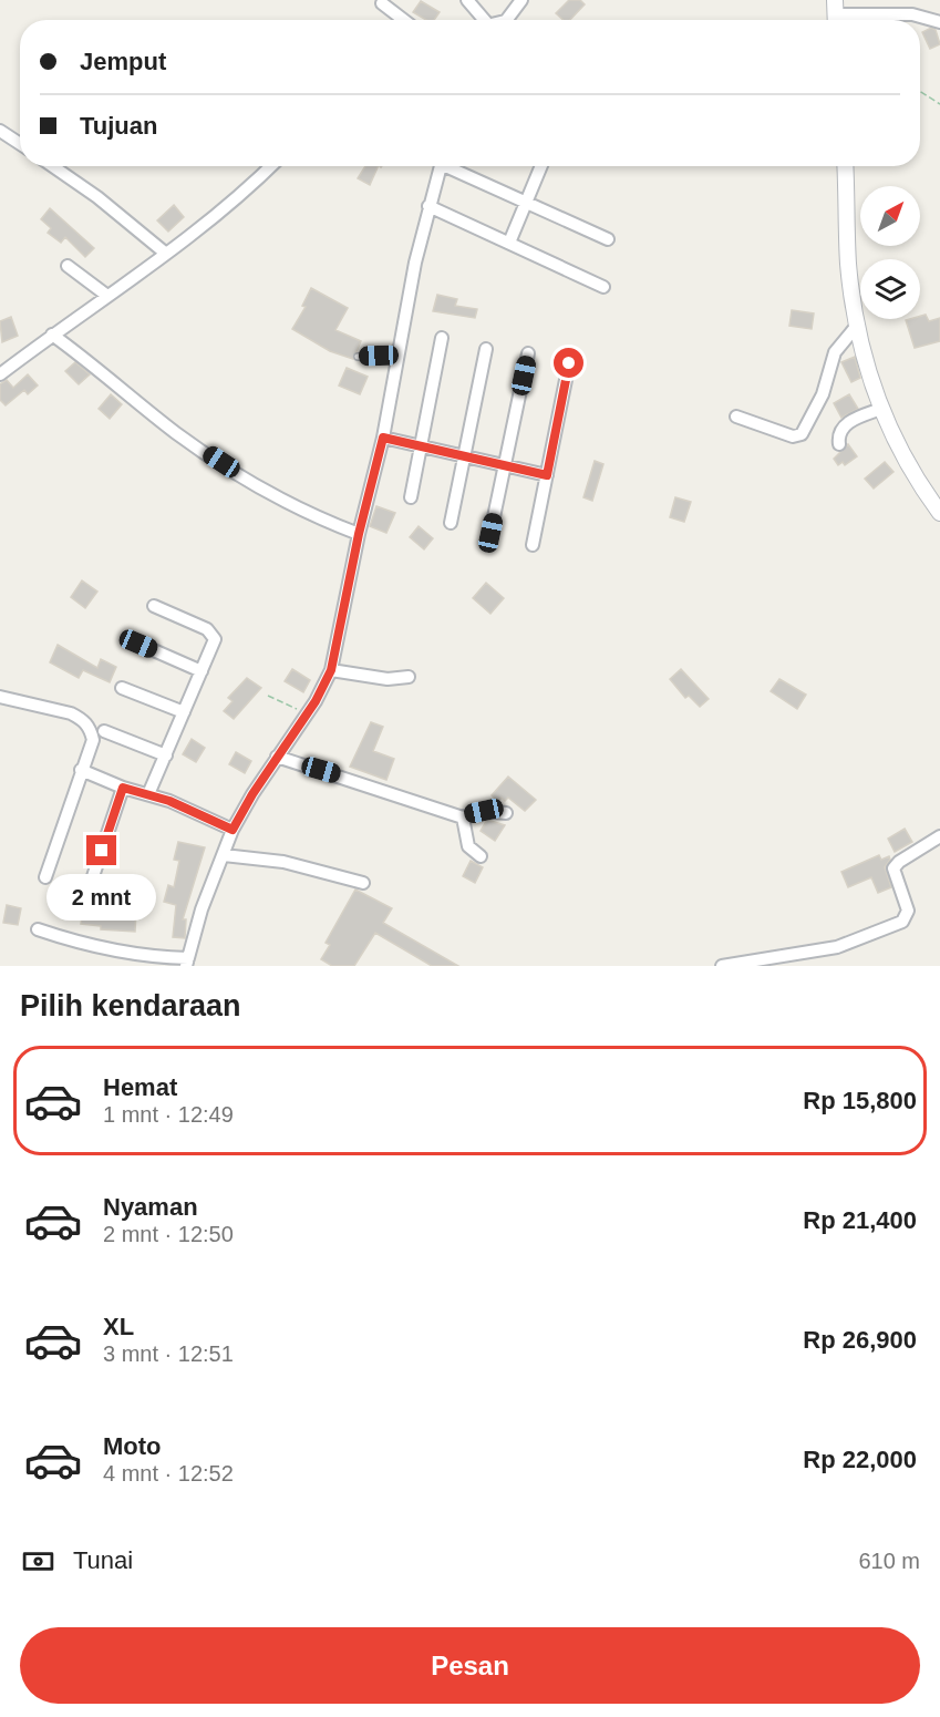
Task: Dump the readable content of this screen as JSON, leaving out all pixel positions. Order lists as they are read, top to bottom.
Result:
{
  "north": "top right",
  "page": {
    "banner": ["Jemput", "Tujuan"],
    "bubble": "2 mnt",
    "heading": "Pilih kendaraan",
    "list": [
      {
        "name": "Hemat",
        "note": "1 mnt · 12:49",
        "value": "Rp 15,800"
      },
      {
        "name": "Nyaman",
        "note": "2 mnt · 12:50",
        "value": "Rp 21,400"
      },
      {
        "name": "XL",
        "note": "3 mnt · 12:51",
        "value": "Rp 26,900"
      },
      {
        "name": "Moto",
        "note": "4 mnt · 12:52",
        "value": "Rp 22,000"
      }
    ],
    "pay": ["Tunai", "610 m"],
    "buttons": "Pesan"
  }
}
